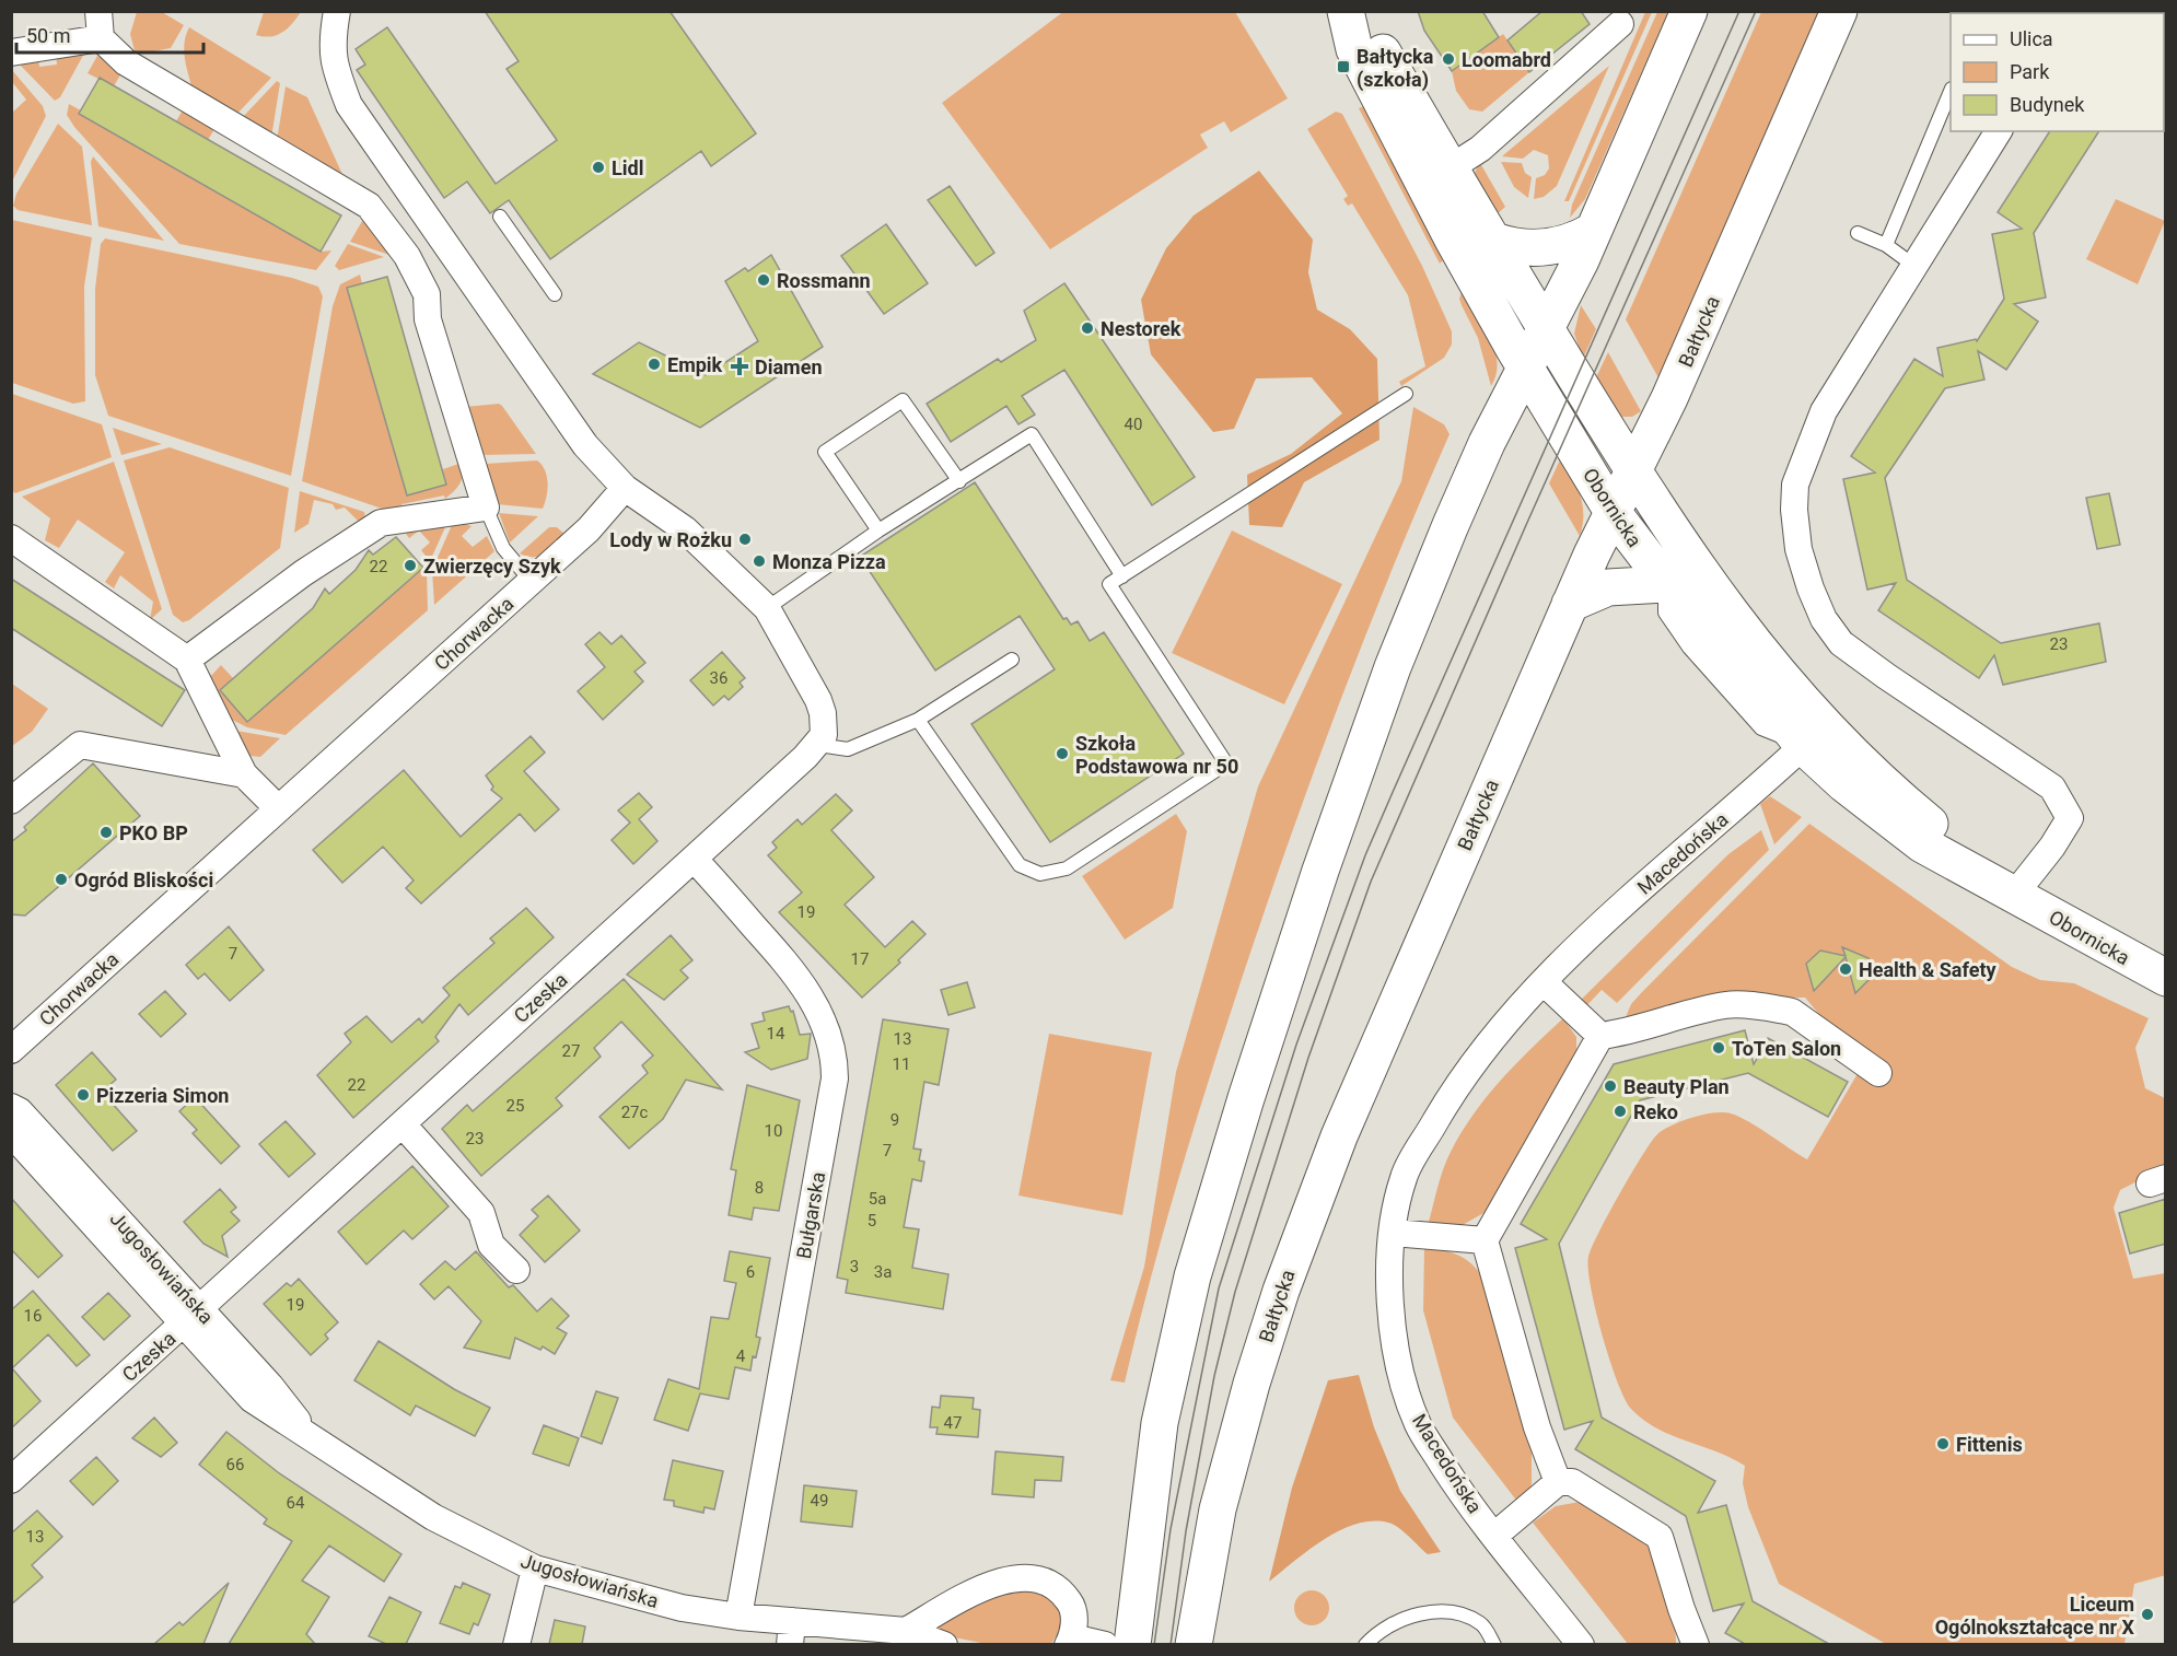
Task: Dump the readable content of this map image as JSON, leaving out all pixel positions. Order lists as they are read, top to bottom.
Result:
{
  "streets": {
    "main road": ["Bałtycka", "Obornicka"],
    "street": [
      "Chorwacka",
      "Macedońska",
      "Czeska",
      "Bułgarska",
      "Jugosłowiańska"
    ]
  },
  "crossings": [
    ["Bałtycka", "Obornicka"],
    ["Obornicka", "Macedońska"],
    ["Czeska", "Bułgarska"],
    ["Czeska", "Jugosłowiańska"],
    ["Bułgarska", "Jugosłowiańska"]
  ],
  "places": {
    "other": [
      "Loomabrd",
      "Lidl",
      "Rossmann",
      "Nestorek",
      "Empik",
      "Lody w Rożku",
      "Monza Pizza",
      "Zwierzęcy Szyk",
      "Szkoła Podstawowa nr 50",
      "PKO BP",
      "Ogród Bliskości",
      "Health & Safety",
      "ToTen Salon",
      "Beauty Plan",
      "Pizzeria Simon",
      "Reko",
      "Fittenis",
      "Liceum Ogólnokształcące nr X"
    ],
    "transit": ["Bałtycka (szkoła)"],
    "health": ["Diamen"]
  },
  "house_numbers": [
    "40",
    "22",
    "23",
    "36",
    "19",
    "7",
    "17",
    "14",
    "13",
    "27",
    "11",
    "22",
    "25",
    "27c",
    "9",
    "10",
    "23",
    "7",
    "8",
    "5a",
    "5",
    "3",
    "6",
    "3a",
    "19",
    "16",
    "4",
    "47",
    "66",
    "49",
    "64",
    "13"
  ],
  "legend": ["Ulica", "Park", "Budynek"],
  "scale_bar": "50 m"
}
